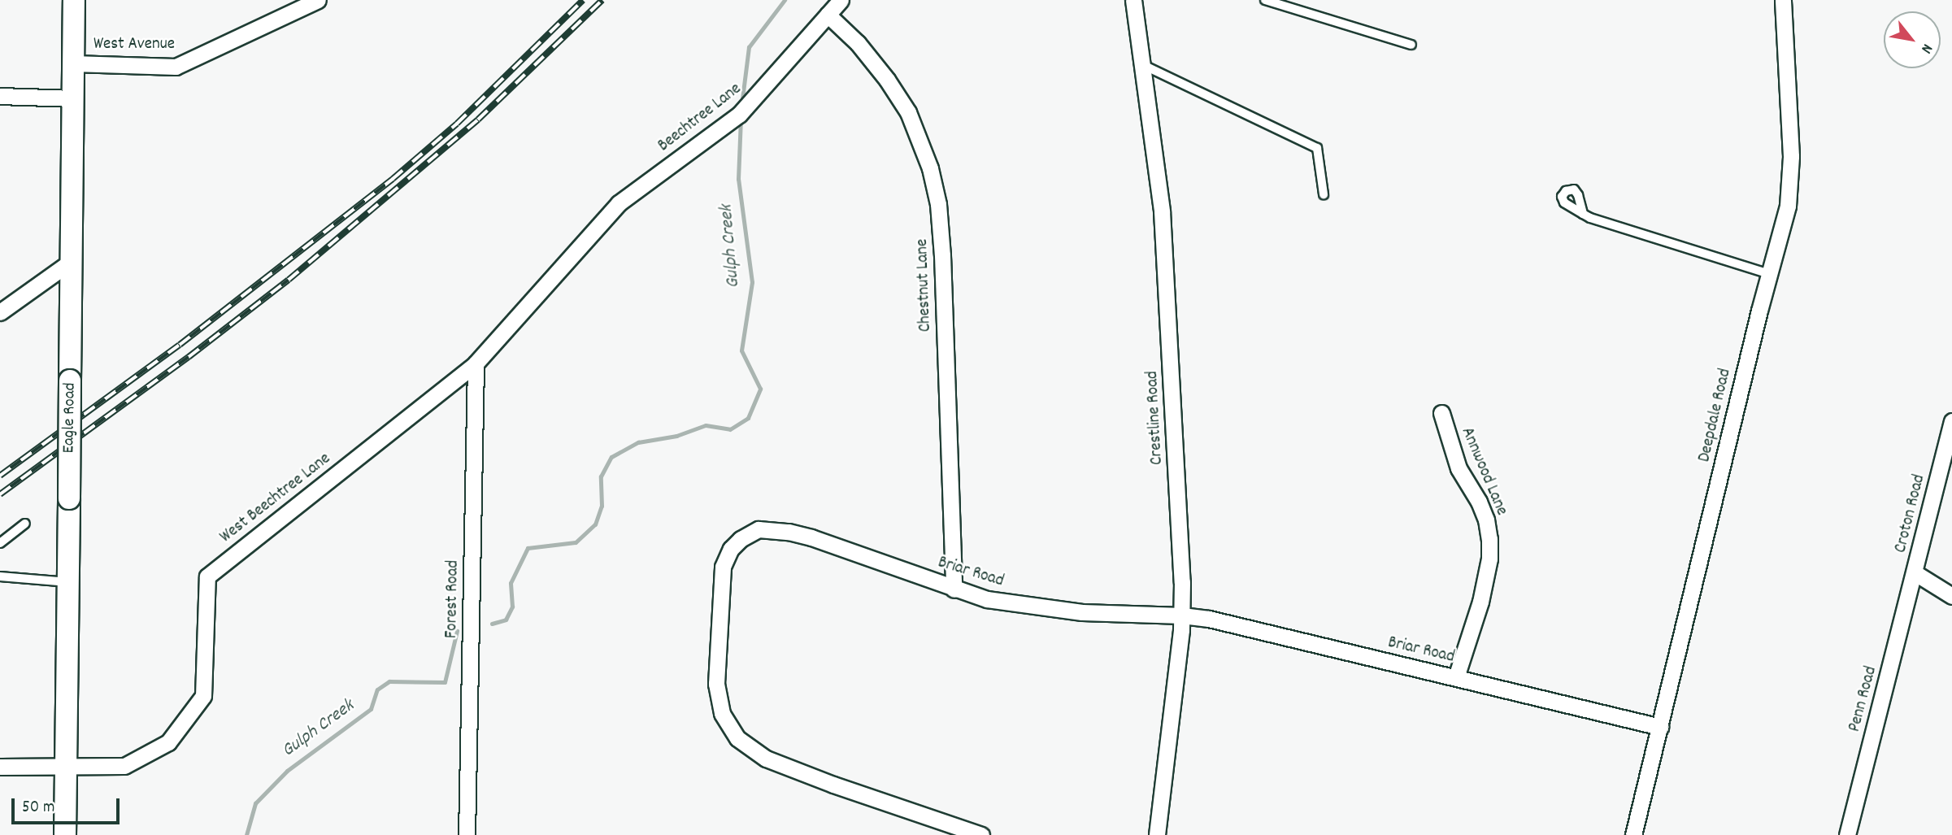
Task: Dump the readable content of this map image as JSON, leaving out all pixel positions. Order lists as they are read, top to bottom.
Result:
{
  "streets": {
    "street": [
      "West Avenue",
      "Beechtree Lane",
      "Chestnut Lane",
      "Deepdale Road",
      "Eagle Road",
      "Crestline Road",
      "Annwood Lane",
      "West Beechtree Lane",
      "Croton Road",
      "Briar Road",
      "Forest Road",
      "Penn Road"
    ]
  },
  "crossings": [
    ["West Avenue", "Eagle Road"],
    ["Beechtree Lane", "Chestnut Lane"],
    ["Beechtree Lane", "West Beechtree Lane"],
    ["Chestnut Lane", "Briar Road"],
    ["Deepdale Road", "Briar Road"],
    ["Eagle Road", "West Beechtree Lane"],
    ["Crestline Road", "Briar Road"],
    ["Annwood Lane", "Briar Road"],
    ["West Beechtree Lane", "Forest Road"],
    ["Croton Road", "Penn Road"]
  ],
  "water": ["Gulph Creek"],
  "scale_bar": "50 m",
  "north": "bottom right"
}
